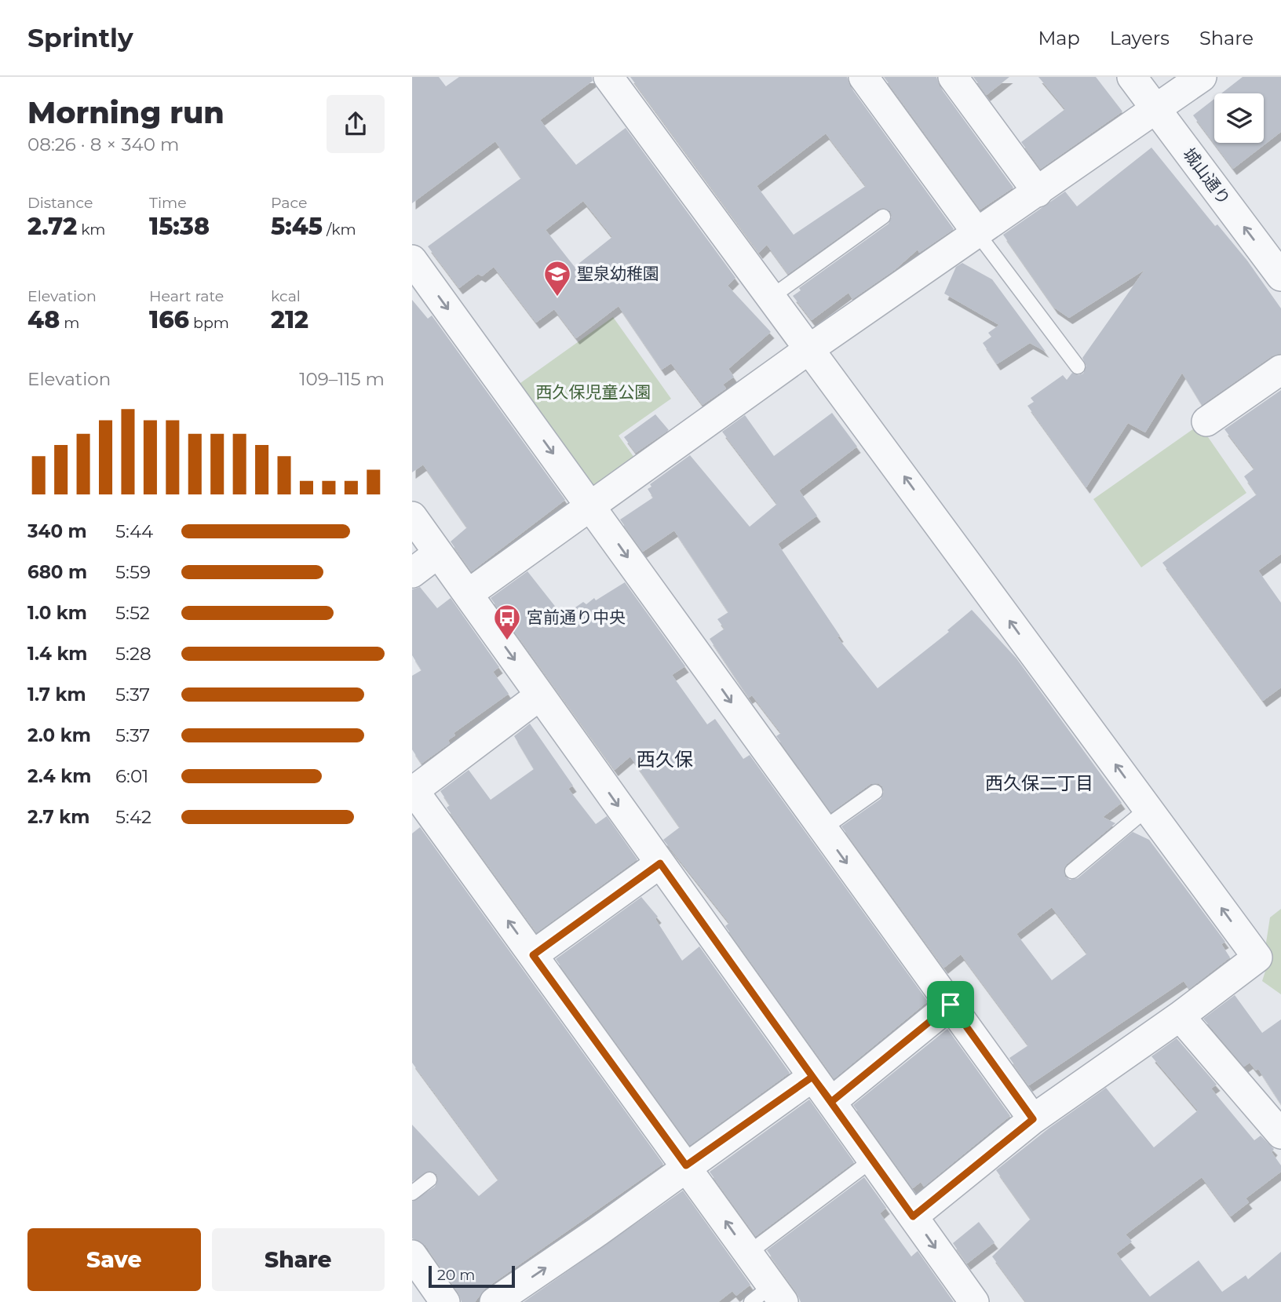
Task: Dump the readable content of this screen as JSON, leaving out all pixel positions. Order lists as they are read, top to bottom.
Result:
{
  "streets": {
    "street": ["城山通り"]
  },
  "one_way": ["城山通り"],
  "districts": ["西久保", "西久保二丁目"],
  "parks": ["西久保児童公園"],
  "places": {
    "school or university": ["聖泉幼稚園"],
    "bus stop": ["宮前通り中央"]
  },
  "scale_bar": "20 m",
  "page": {
    "header": "Sprintly",
    "nav": ["Map", "Layers", "Share"],
    "heading": ["Morning run", "08:26 · 8 × 340 m"],
    "stats": [
      ["Distance", "2.72 km"],
      ["Time", "15:38"],
      ["Pace", "5:45 /km"],
      ["Elevation", "48 m"],
      ["Heart rate", "166 bpm"],
      ["kcal", "212"]
    ],
    "chart": ["Elevation", "109–115 m"],
    "list": [
      {
        "name": "340 m",
        "note": "5:44"
      },
      {
        "name": "680 m",
        "note": "5:59"
      },
      {
        "name": "1.0 km",
        "note": "5:52"
      },
      {
        "name": "1.4 km",
        "note": "5:28"
      },
      {
        "name": "1.7 km",
        "note": "5:37"
      },
      {
        "name": "2.0 km",
        "note": "5:37"
      },
      {
        "name": "2.4 km",
        "note": "6:01"
      },
      {
        "name": "2.7 km",
        "note": "5:42"
      }
    ],
    "buttons": ["Save", "Share"],
    "scale": "20 m"
  }
}
